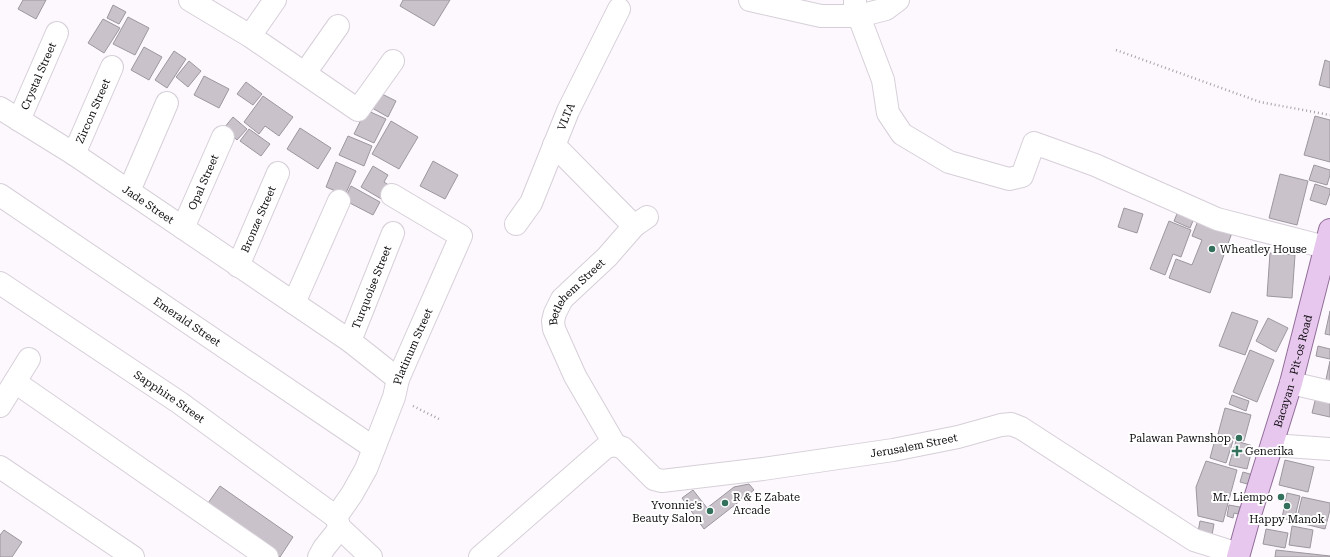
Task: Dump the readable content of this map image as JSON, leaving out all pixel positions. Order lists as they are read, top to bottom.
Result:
{
  "streets": {
    "main road": ["Bacayan - Pit-os Road"],
    "street": [
      "Crystal Street",
      "Zircon Street",
      "VLTA",
      "Opal Street",
      "Jade Street",
      "Bronze Street",
      "Turquoise Street",
      "Betlehem Street",
      "Emerald Street",
      "Platinum Street",
      "Sapphire Street",
      "Jerusalem Street"
    ]
  },
  "crossings": [
    ["Crystal Street", "Jade Street"],
    ["Zircon Street", "Jade Street"],
    ["VLTA", "Betlehem Street"],
    ["Opal Street", "Jade Street"],
    ["Jade Street", "Bronze Street"],
    ["Jade Street", "Turquoise Street"],
    ["Jade Street", "Platinum Street"],
    ["Betlehem Street", "Jerusalem Street"],
    ["Emerald Street", "Platinum Street"],
    ["Platinum Street", "Sapphire Street"],
    ["Bacayan - Pit-os Road", "Jerusalem Street"]
  ],
  "places": {
    "other": [
      "Wheatley House",
      "Palawan Pawnshop",
      "Mr. Liempo",
      "R & E Zabate Arcade",
      "Happy Manok",
      "Yvonnie's Beauty Salon"
    ],
    "health": ["Generika"]
  }
}
